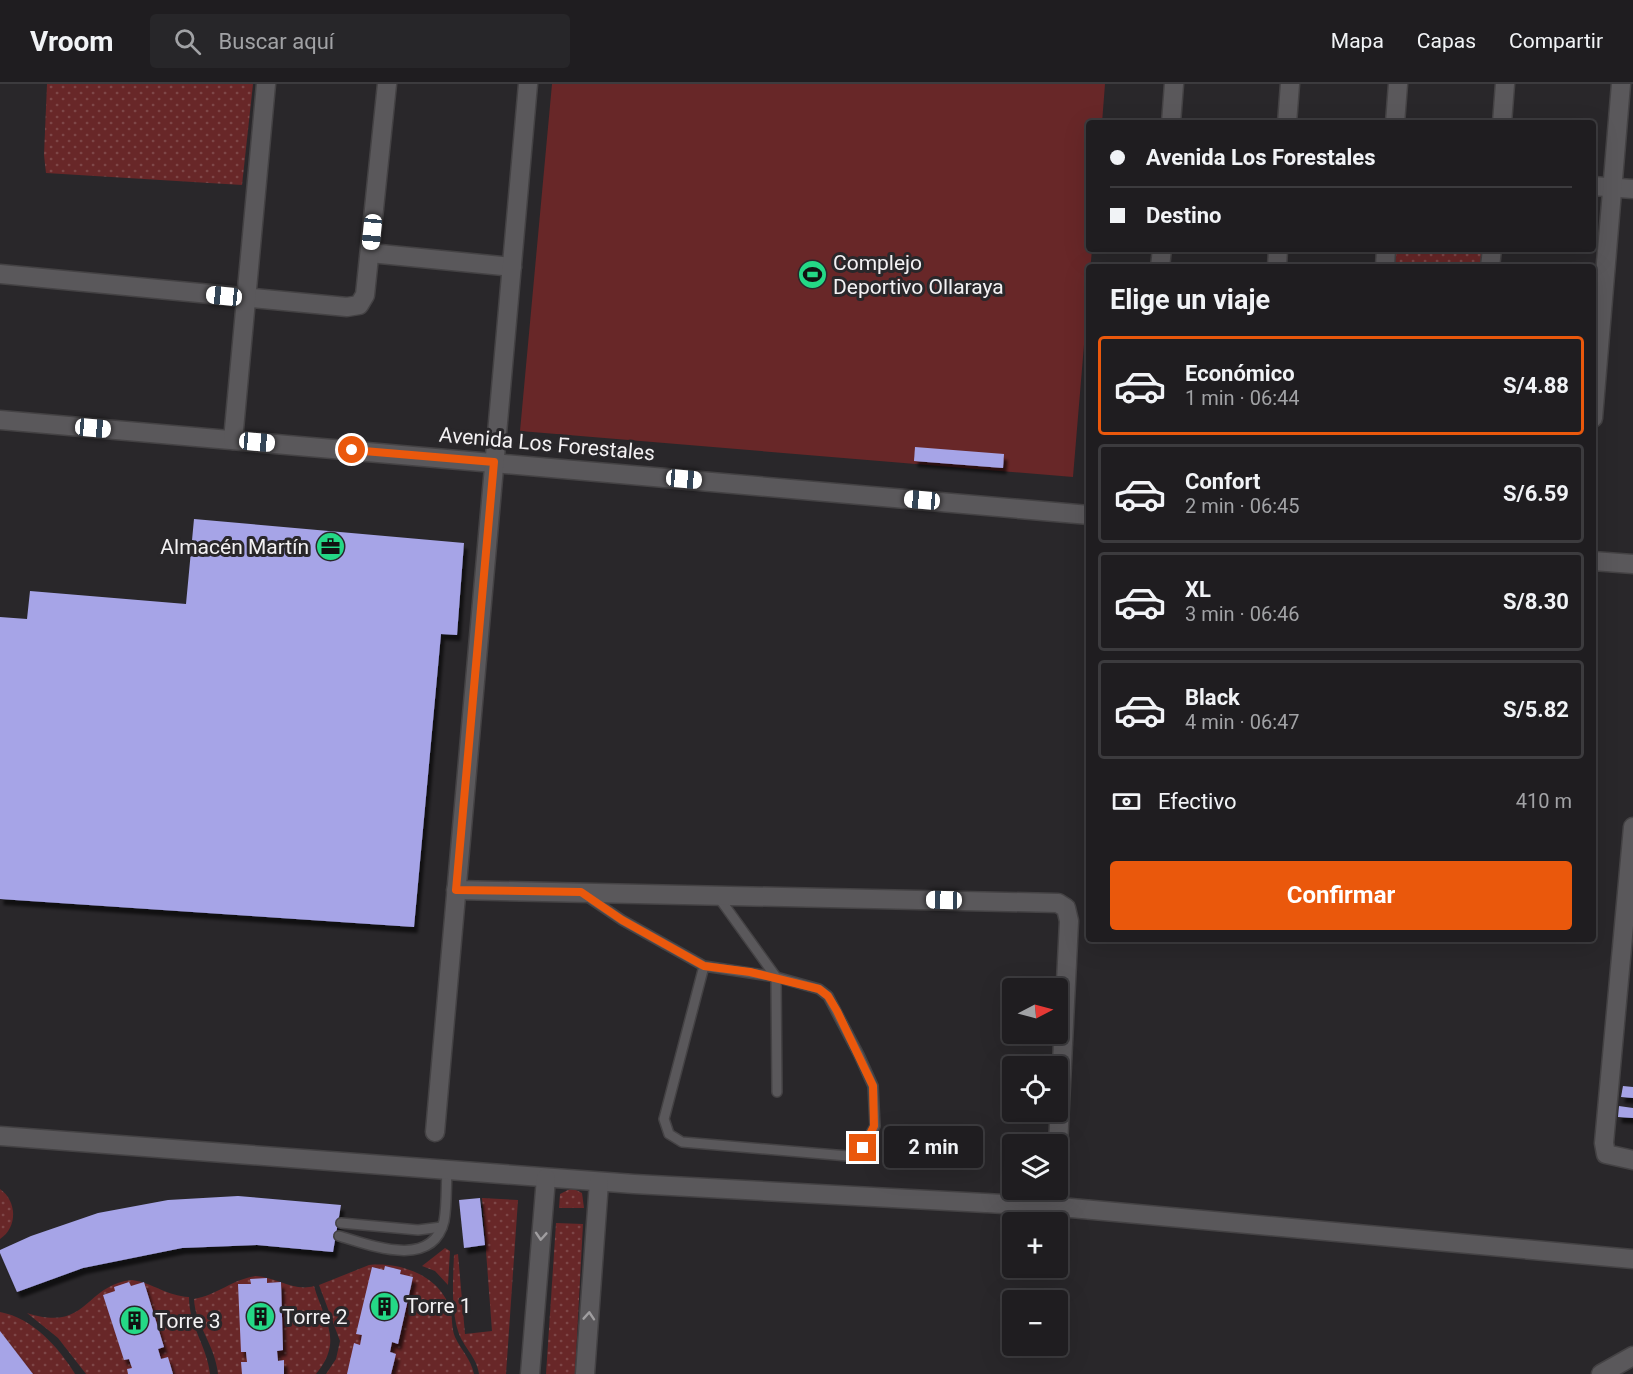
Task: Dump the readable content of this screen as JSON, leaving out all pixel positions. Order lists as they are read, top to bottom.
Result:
{
  "streets": {
    "street": ["Avenida Los Forestales"]
  },
  "places": {
    "sports": ["Complejo Deportivo Ollaraya"],
    "office": ["Almacén Martín"],
    "building": ["Torre 1", "Torre 2", "Torre 3"]
  },
  "north": "right",
  "page": {
    "header": "Vroom",
    "search": "Buscar aquí",
    "nav": ["Mapa", "Capas", "Compartir"],
    "banner": ["Avenida Los Forestales", "Destino"],
    "heading": "Elige un viaje",
    "list": [
      {
        "name": "Económico",
        "note": "1 min · 06:44",
        "value": "S/4.88"
      },
      {
        "name": "Confort",
        "note": "2 min · 06:45",
        "value": "S/6.59"
      },
      {
        "name": "XL",
        "note": "3 min · 06:46",
        "value": "S/8.30"
      },
      {
        "name": "Black",
        "note": "4 min · 06:47",
        "value": "S/5.82"
      }
    ],
    "pay": ["Efectivo", "410 m"],
    "buttons": "Confirmar",
    "map_buttons": ["+", "−"],
    "bubble": "2 min"
  }
}
